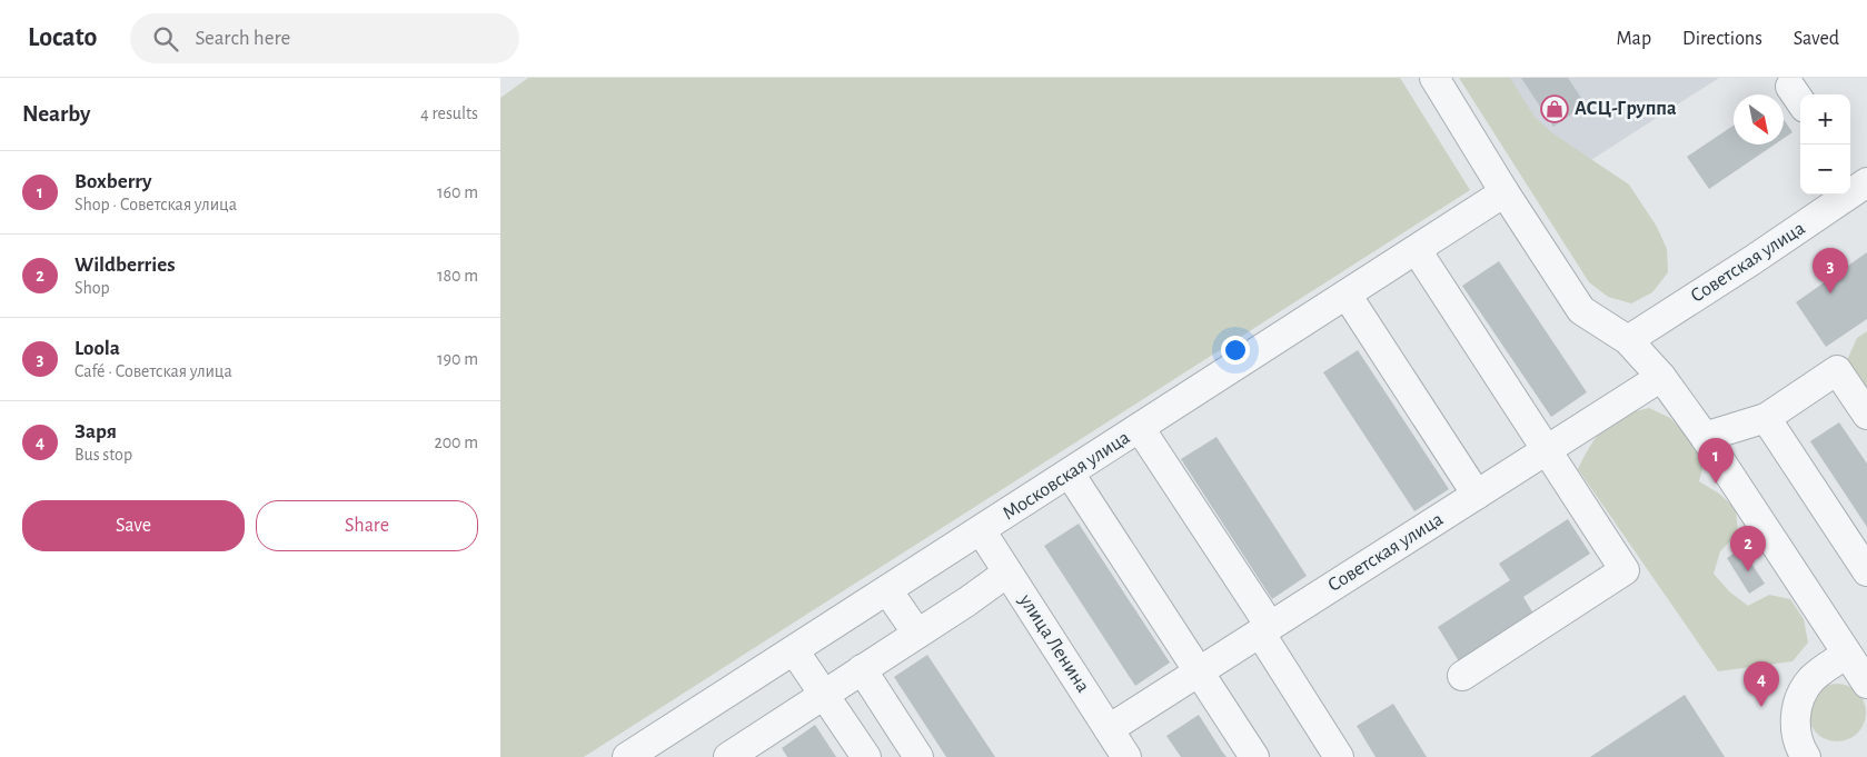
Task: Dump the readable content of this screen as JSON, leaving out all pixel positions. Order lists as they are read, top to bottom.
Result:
{
  "streets": {
    "street": ["Советская улица", "Московская улица", "улица Ленина"]
  },
  "crossings": [
    ["Советская улица", "улица Ленина"],
    ["Московская улица", "улица Ленина"]
  ],
  "places": {
    "shop": ["АСЦ-Группа"]
  },
  "north": "bottom right",
  "page": {
    "header": "Locato",
    "search": "Search here",
    "nav": ["Map", "Directions", "Saved"],
    "heading": ["Nearby", "4 results"],
    "map_buttons": ["+", "−"],
    "list": [
      {
        "mark": "1",
        "name": "Boxberry",
        "note": "Shop · Советская улица",
        "value": "160 m"
      },
      {
        "mark": "2",
        "name": "Wildberries",
        "note": "Shop",
        "value": "180 m"
      },
      {
        "mark": "3",
        "name": "Loola",
        "note": "Café · Советская улица",
        "value": "190 m"
      },
      {
        "mark": "4",
        "name": "Заря",
        "note": "Bus stop",
        "value": "200 m"
      }
    ],
    "pins": [
      "3",
      "1",
      "2",
      "4"
    ],
    "buttons": ["Save", "Share"]
  }
}
